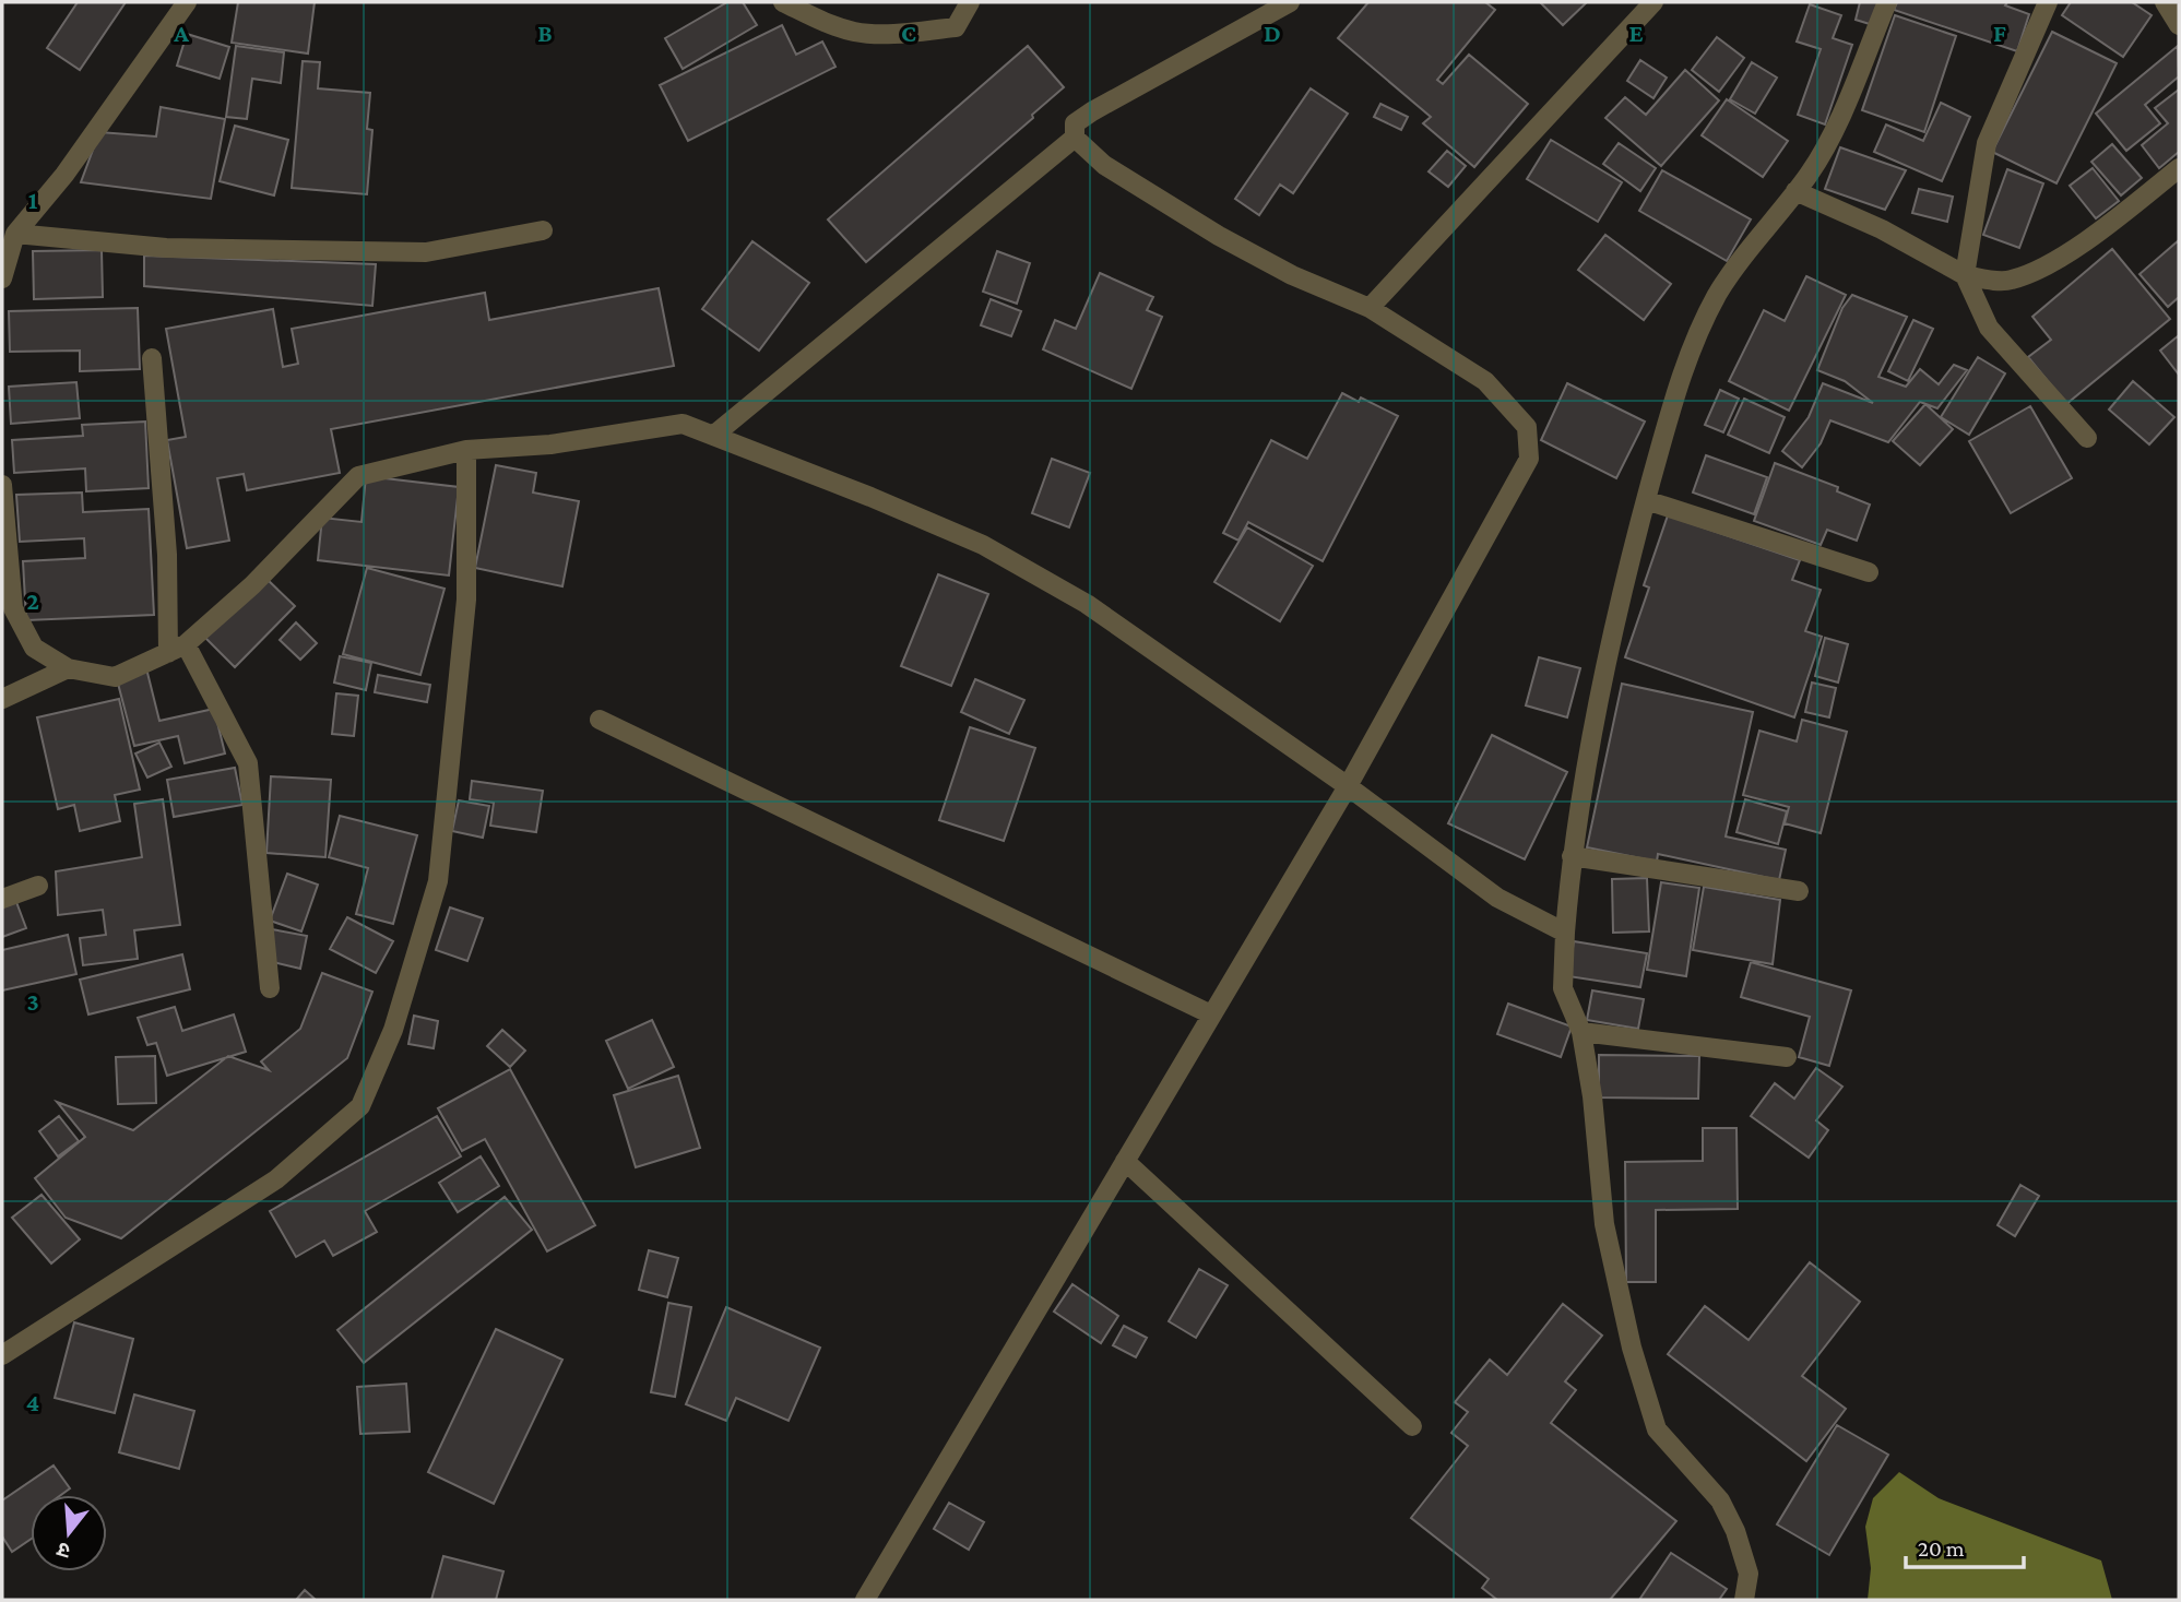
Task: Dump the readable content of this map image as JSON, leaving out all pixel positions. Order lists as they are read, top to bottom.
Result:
{
  "scale_bar": "20 m",
  "north": "bottom",
  "grid": {
    "columns": [
      "A",
      "B",
      "C",
      "D",
      "E",
      "F"
    ],
    "rows": [
      "1",
      "2",
      "3",
      "4"
    ]
  }
}
